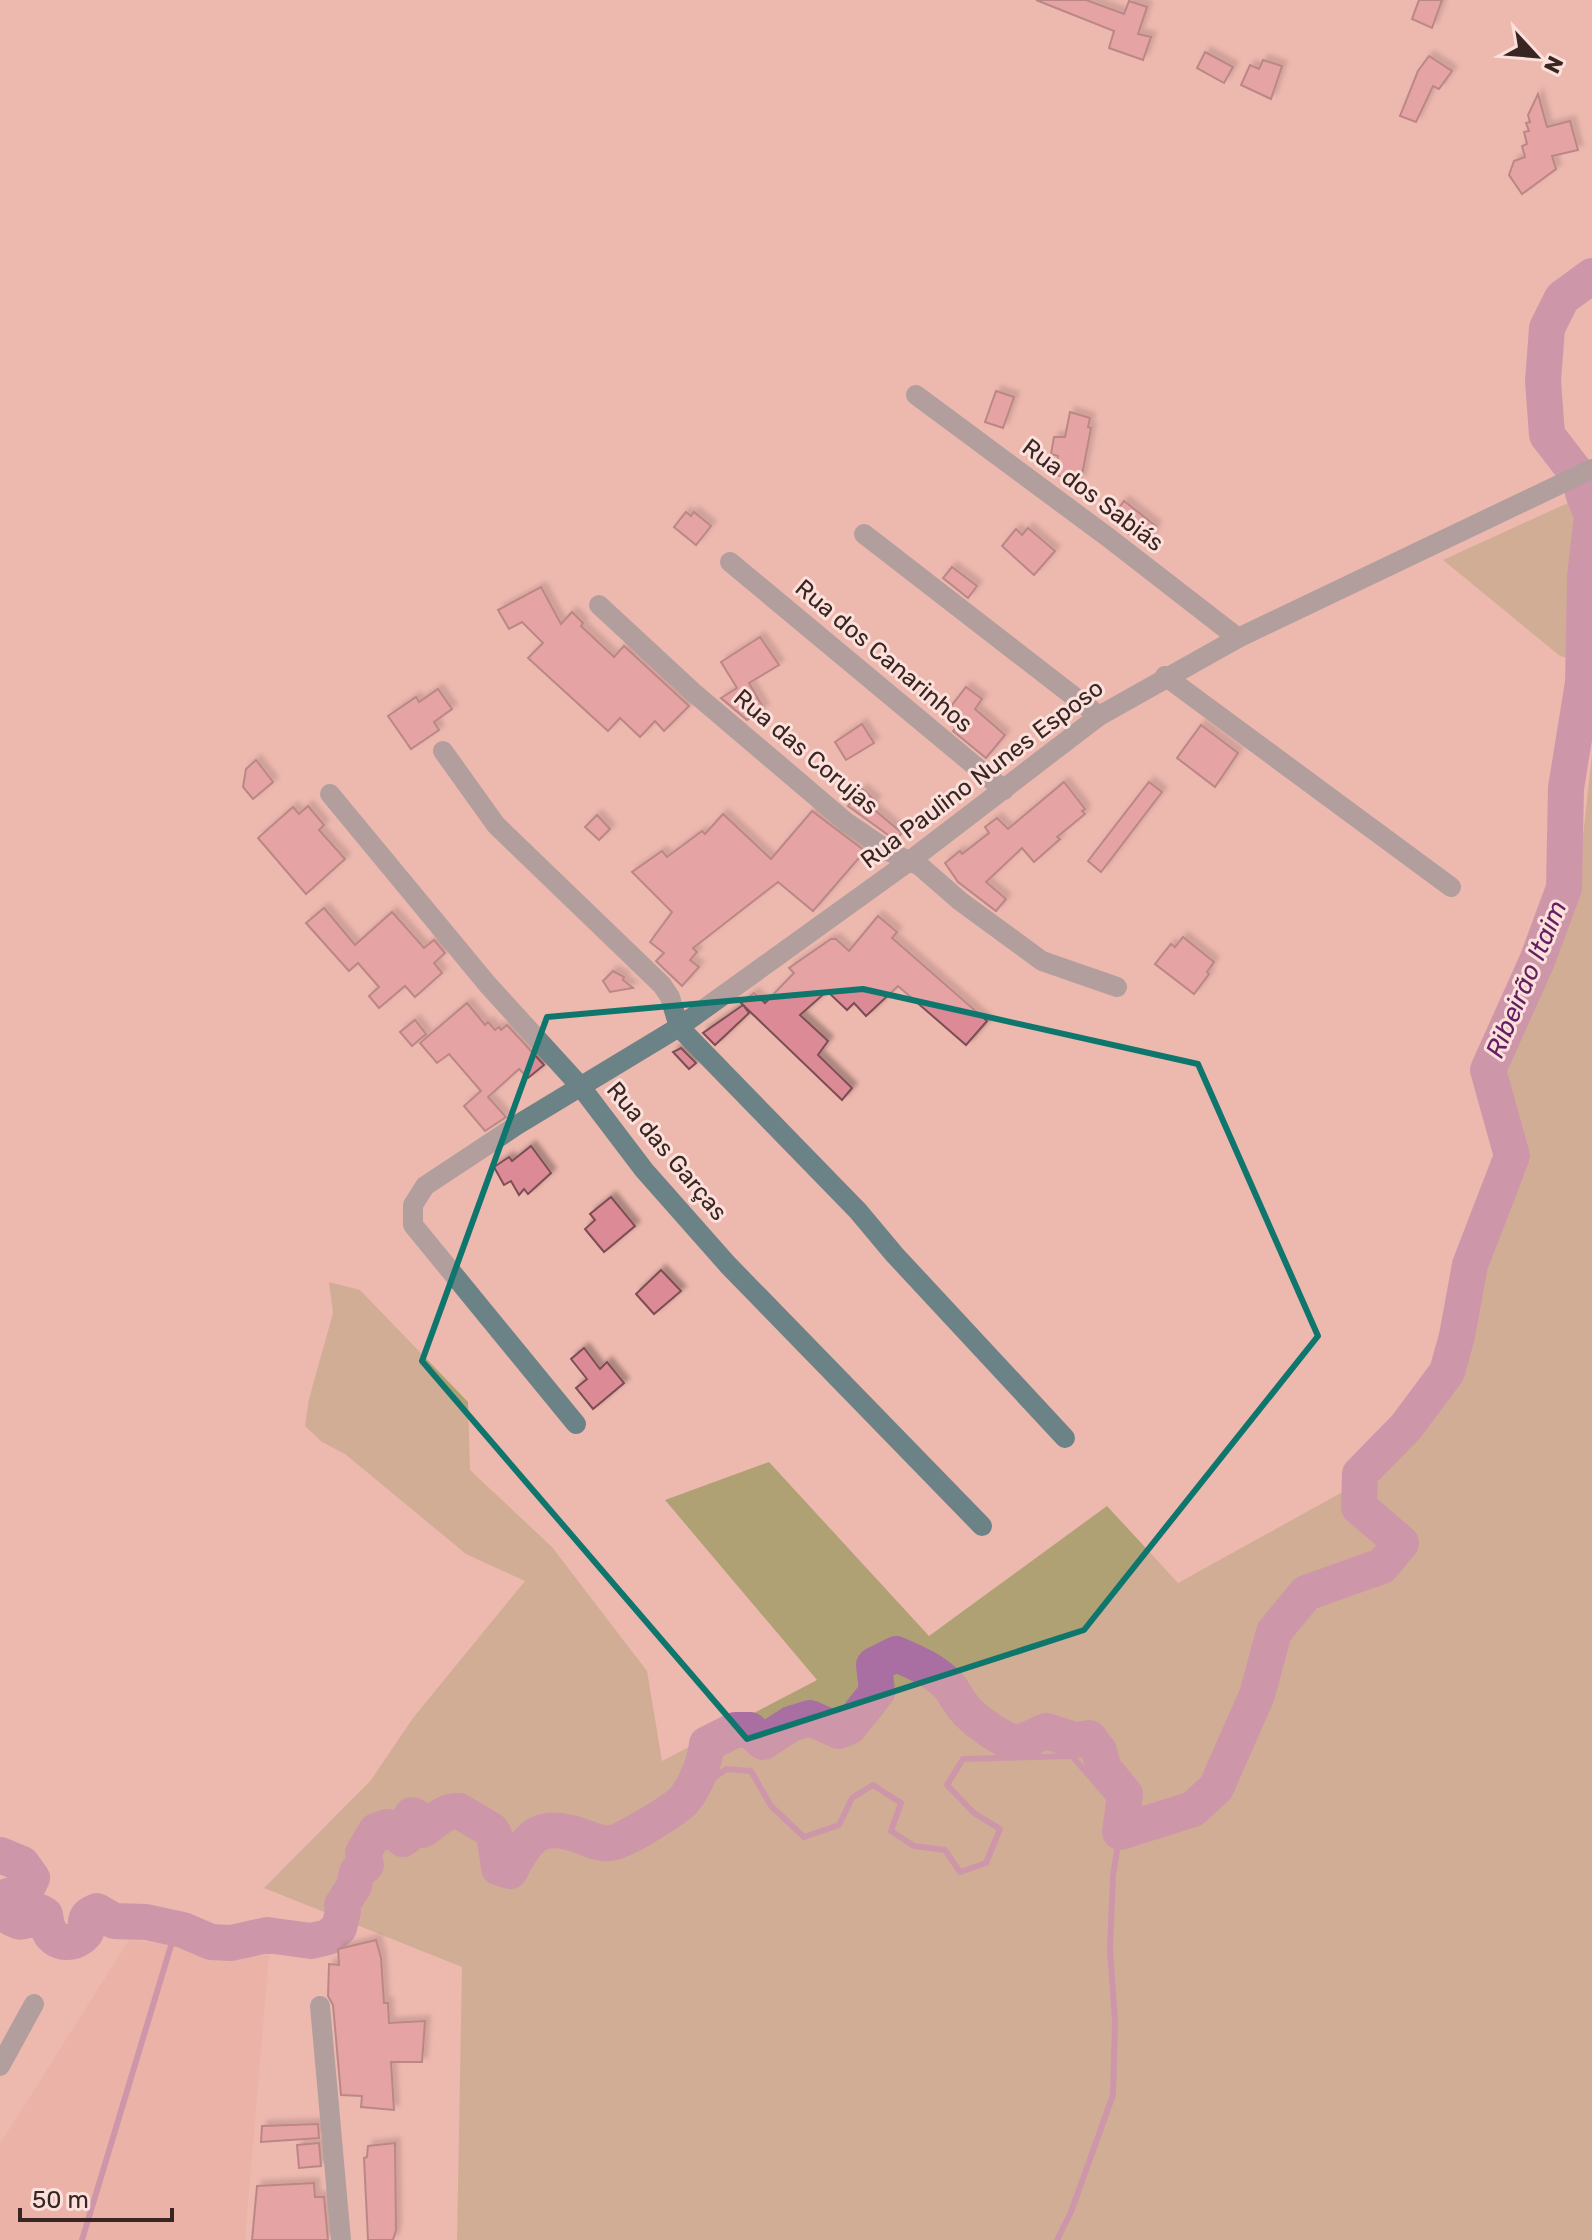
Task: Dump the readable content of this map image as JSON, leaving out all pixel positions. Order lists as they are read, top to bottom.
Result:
{
  "streets": {
    "street": [
      "Rua dos Sabiás",
      "Rua dos Canarinhos",
      "Rua das Corujas",
      "Rua Paulino Nunes Esposo",
      "Rua das Garças"
    ]
  },
  "crossings": [
    ["Rua dos Sabiás", "Rua Paulino Nunes Esposo"],
    ["Rua dos Canarinhos", "Rua Paulino Nunes Esposo"],
    ["Rua das Corujas", "Rua Paulino Nunes Esposo"],
    ["Rua Paulino Nunes Esposo", "Rua das Garças"]
  ],
  "water": ["Ribeirão Itaim"],
  "scale_bar": "50 m",
  "north": "bottom right"
}
